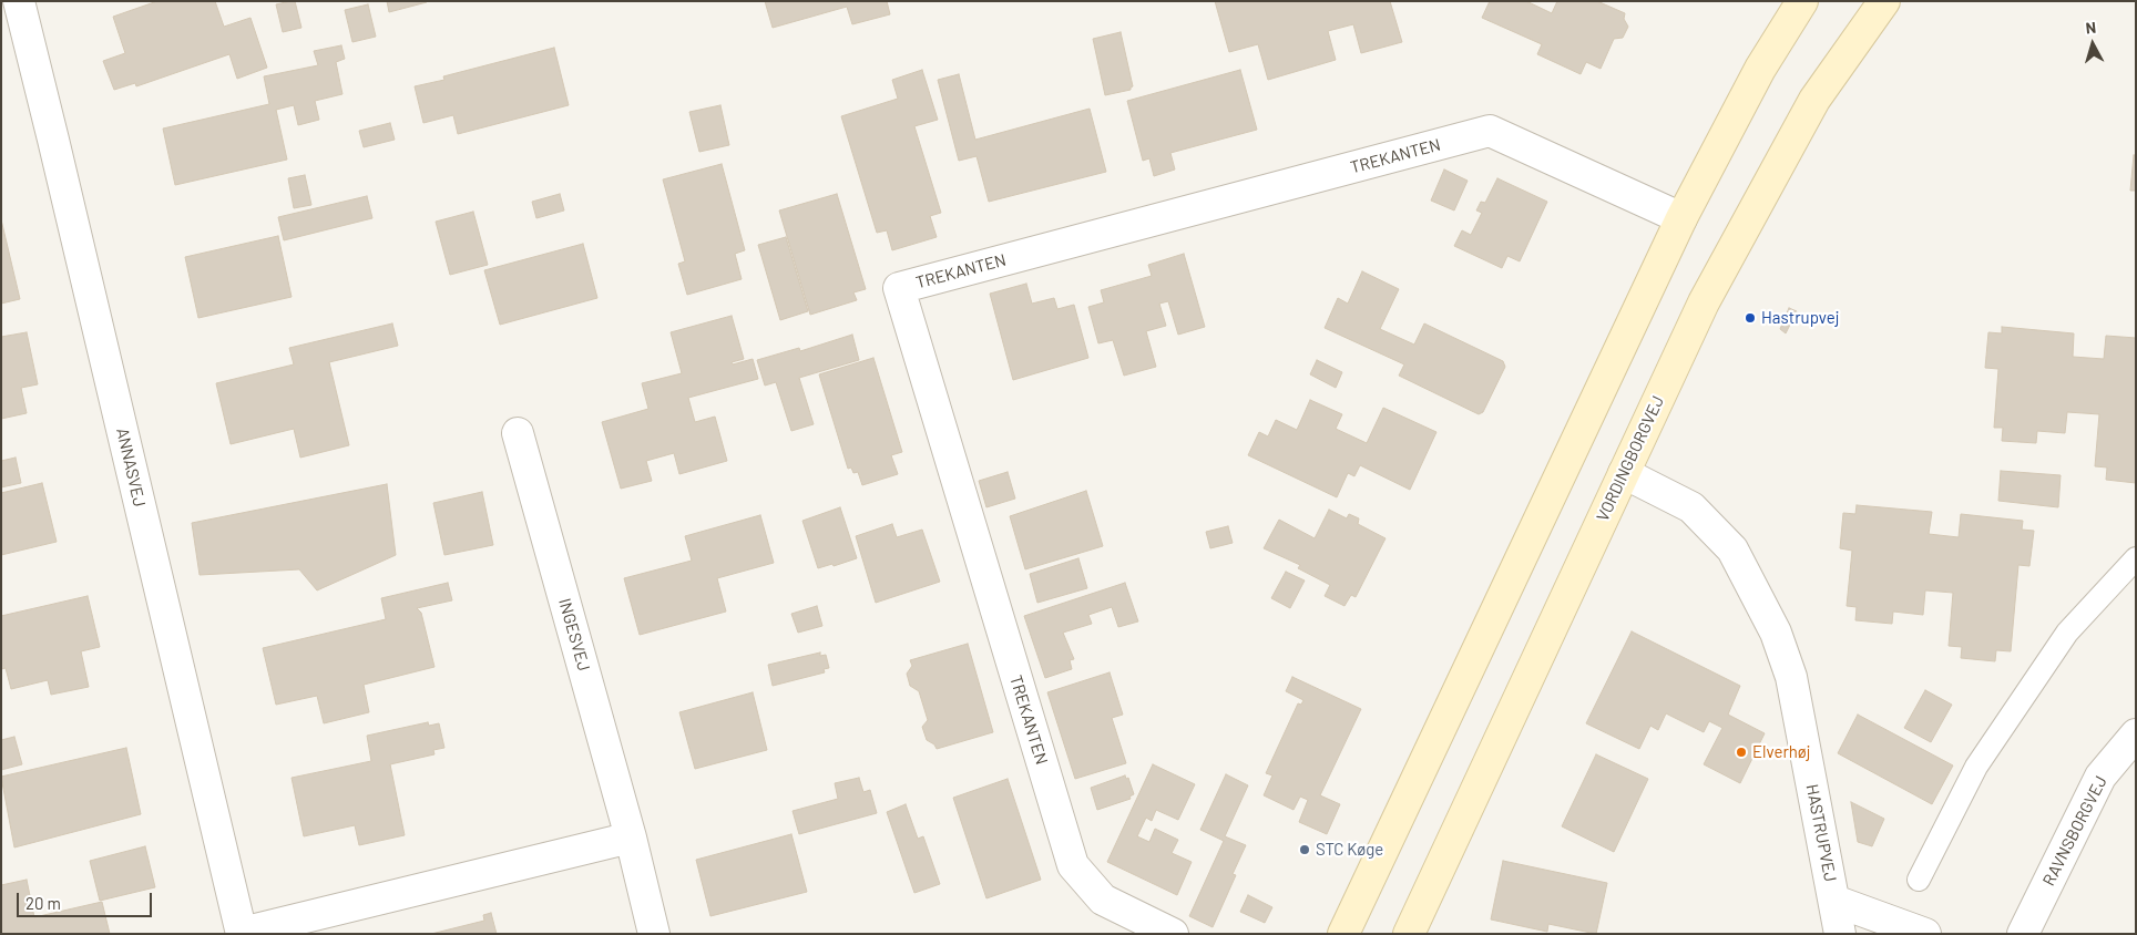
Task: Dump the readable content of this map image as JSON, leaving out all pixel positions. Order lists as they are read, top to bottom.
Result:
{
  "streets": {
    "main road": ["VORDINGBORGVEJ"],
    "street": [
      "TREKANTEN",
      "ANNASVEJ",
      "INGESVEJ",
      "RAVNSBORGVEJ",
      "HASTRUPVEJ"
    ]
  },
  "crossings": [
    ["VORDINGBORGVEJ", "HASTRUPVEJ"]
  ],
  "places": ["Hastrupvej", "Elverhøj", "STC Køge"],
  "scale_bar": "20 m",
  "north": "top"
}
